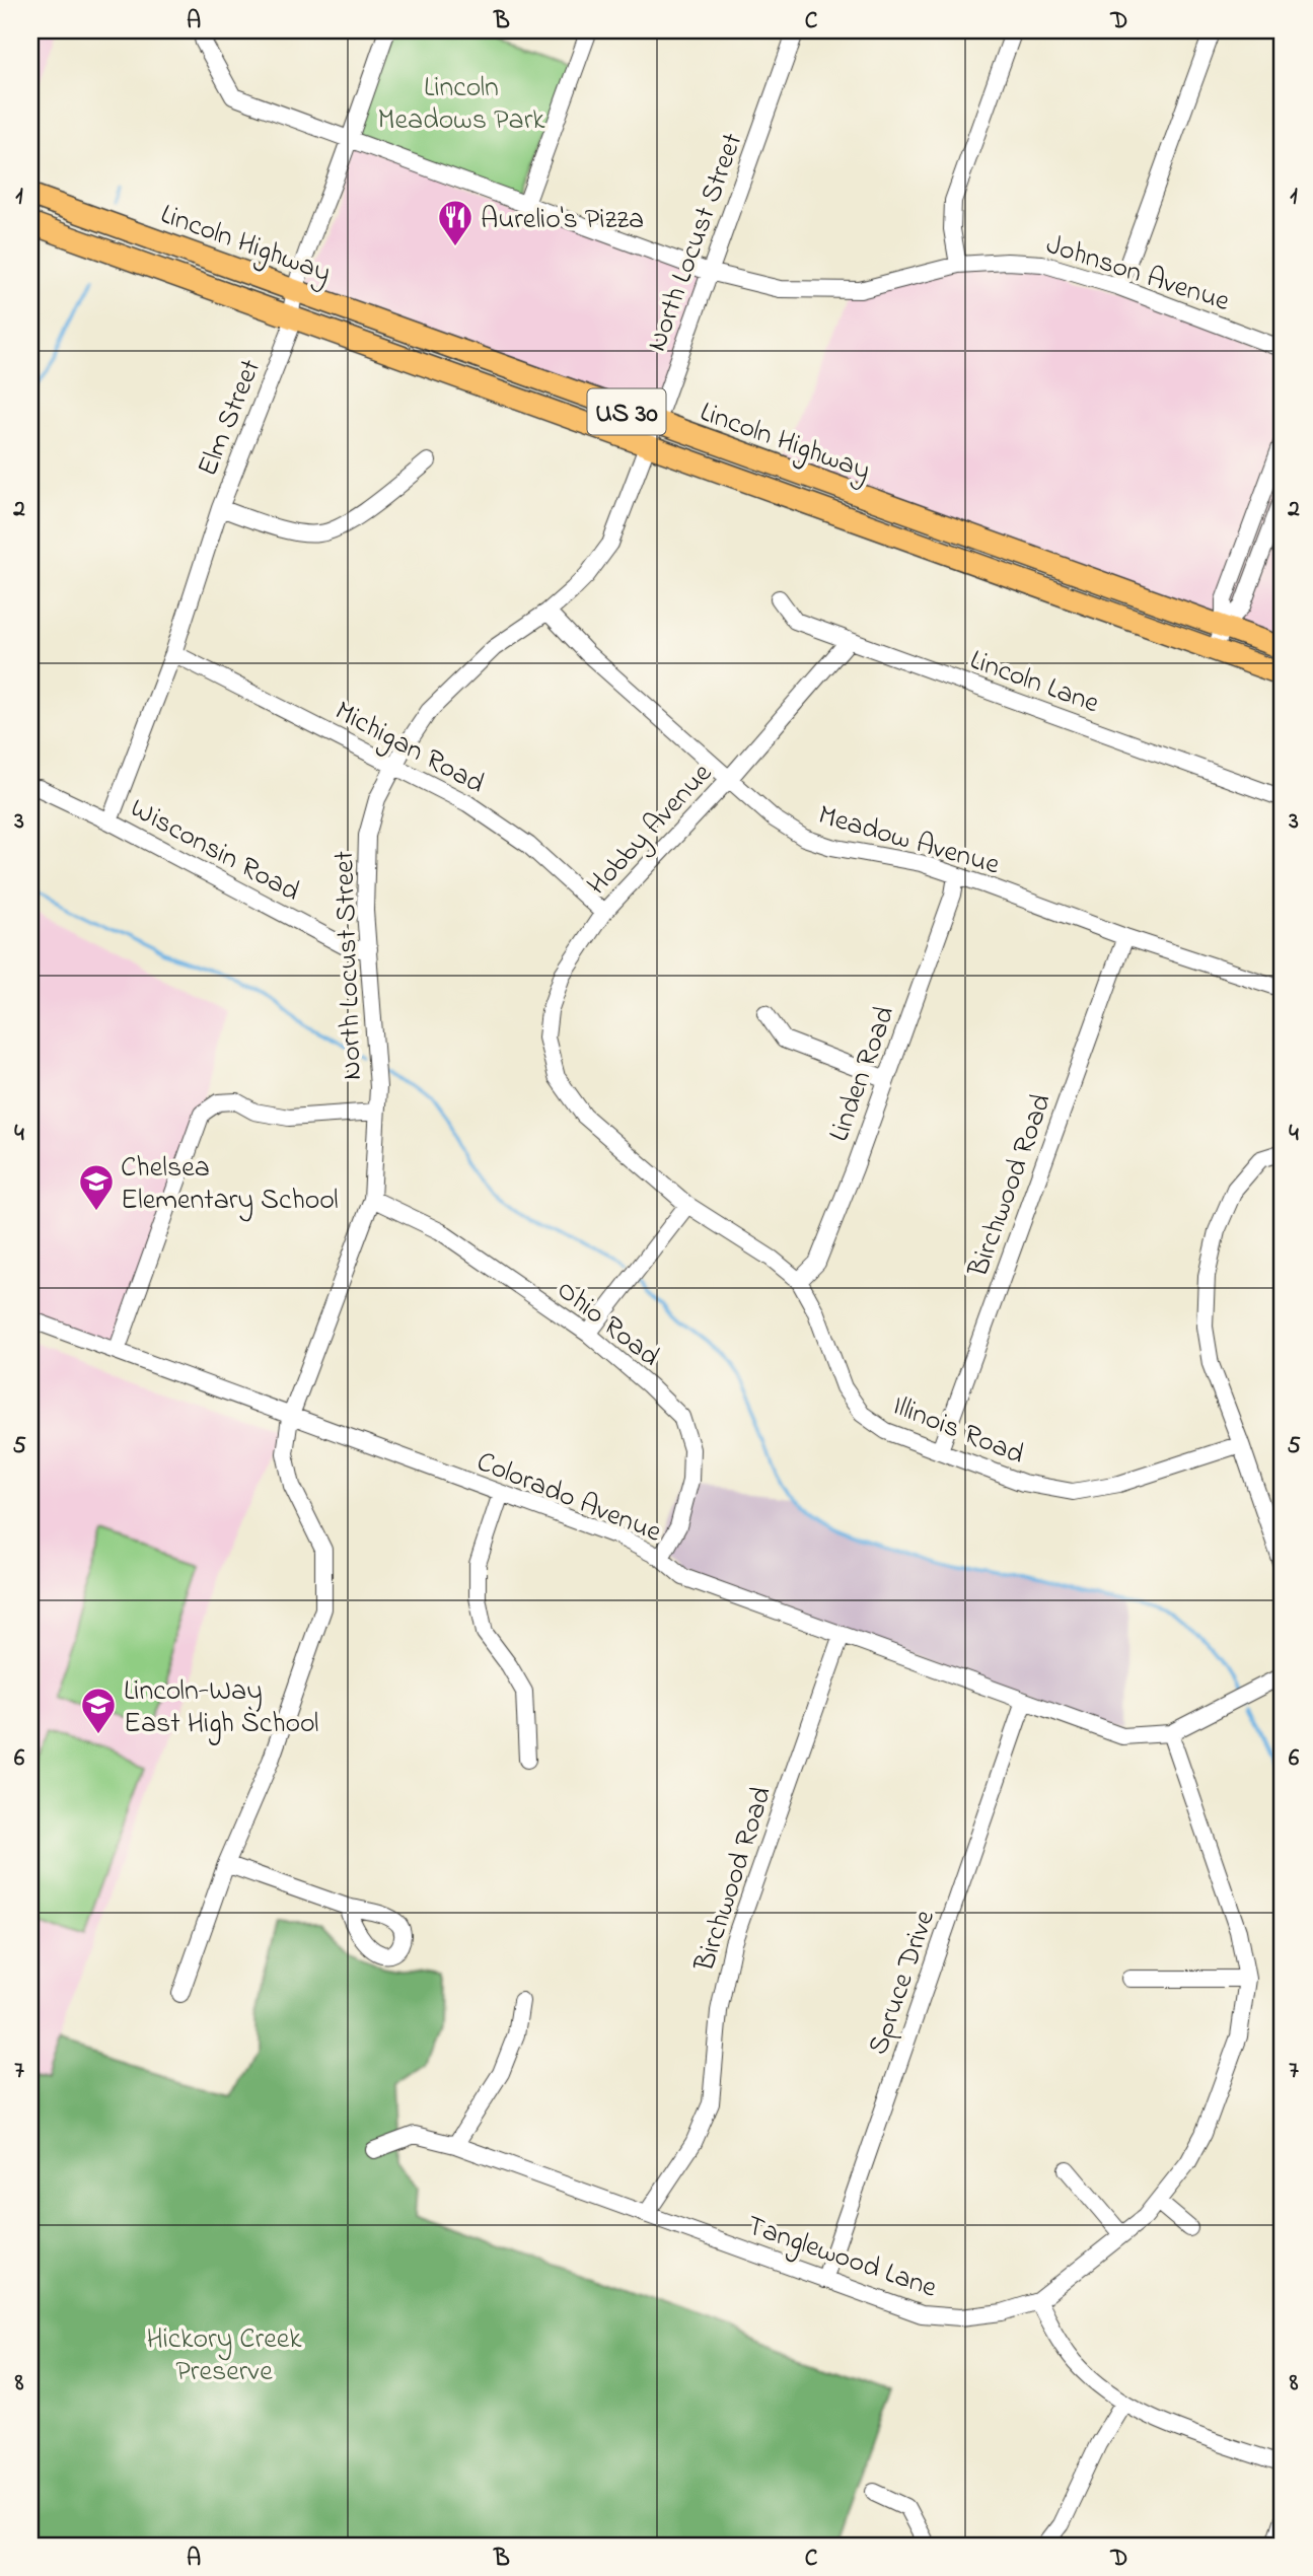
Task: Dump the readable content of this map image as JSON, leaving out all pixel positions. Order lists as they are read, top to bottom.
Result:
{
  "streets": {
    "main road": ["Lincoln Highway", "US 30"],
    "street": [
      "North Locust Street",
      "Johnson Avenue",
      "Elm Street",
      "Lincoln Lane",
      "Michigan Road",
      "Hobby Avenue",
      "Meadow Avenue",
      "Wisconsin Road",
      "Linden Road",
      "Birchwood Road",
      "Ohio Road",
      "Illinois Road",
      "Colorado Avenue",
      "Spruce Drive",
      "Tanglewood Lane"
    ]
  },
  "crossings": [
    ["Lincoln Highway", "North Locust Street"],
    ["Lincoln Highway", "Elm Street"],
    ["North Locust Street", "Johnson Avenue"],
    ["North Locust Street", "Michigan Road"],
    ["North Locust Street", "Meadow Avenue"],
    ["North Locust Street", "Wisconsin Road"],
    ["North Locust Street", "Ohio Road"],
    ["North Locust Street", "Colorado Avenue"],
    ["Johnson Avenue", "Elm Street"],
    ["Elm Street", "Michigan Road"],
    ["Elm Street", "Wisconsin Road"],
    ["Lincoln Lane", "Hobby Avenue"],
    ["Michigan Road", "Hobby Avenue"],
    ["Hobby Avenue", "Meadow Avenue"],
    ["Hobby Avenue", "Illinois Road"],
    ["Meadow Avenue", "Linden Road"],
    ["Meadow Avenue", "Birchwood Road"],
    ["Linden Road", "Illinois Road"],
    ["Birchwood Road", "Illinois Road"],
    ["Birchwood Road", "Colorado Avenue"],
    ["Birchwood Road", "Tanglewood Lane"],
    ["Ohio Road", "Colorado Avenue"],
    ["Colorado Avenue", "Spruce Drive"],
    ["Colorado Avenue", "Tanglewood Lane"],
    ["Spruce Drive", "Tanglewood Lane"]
  ],
  "parks": ["Lincoln Meadows Park", "Hickory Creek Preserve"],
  "places": {
    "restaurant": ["Aurelio's Pizza"],
    "school or university": ["Chelsea Elementary School", "Lincoln-Way East High School"]
  },
  "grid": {
    "columns": [
      "A",
      "B",
      "C",
      "D"
    ],
    "rows": [
      "1",
      "2",
      "3",
      "4",
      "5",
      "6",
      "7",
      "8"
    ]
  }
}
